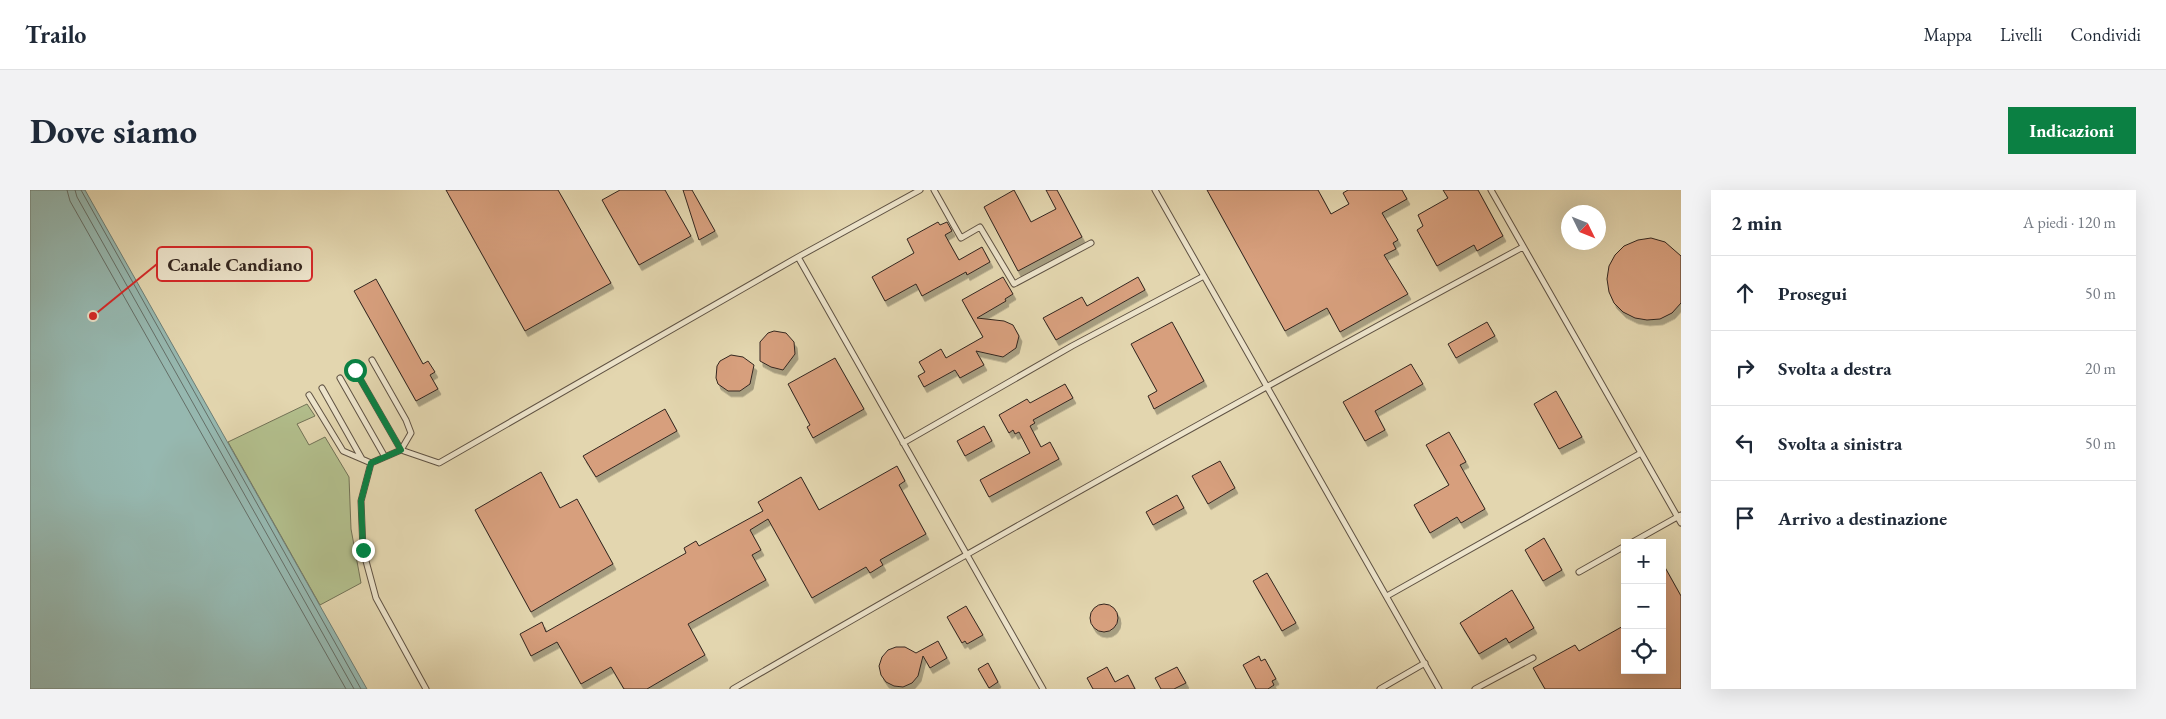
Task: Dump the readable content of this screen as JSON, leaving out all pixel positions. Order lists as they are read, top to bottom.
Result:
{
  "places": ["Canale Candiano"],
  "north": "bottom right",
  "page": {
    "header": "Trailo",
    "nav": ["Mappa", "Livelli", "Condividi"],
    "buttons": "Indicazioni",
    "title": "Dove siamo",
    "heading": ["2 min", "A piedi · 120 m"],
    "list": [
      ["Prosegui", "50 m"],
      ["Svolta a destra", "20 m"],
      ["Svolta a sinistra", "50 m"],
      "Arrivo a destinazione"
    ],
    "map_buttons": ["+", "−"]
  }
}
